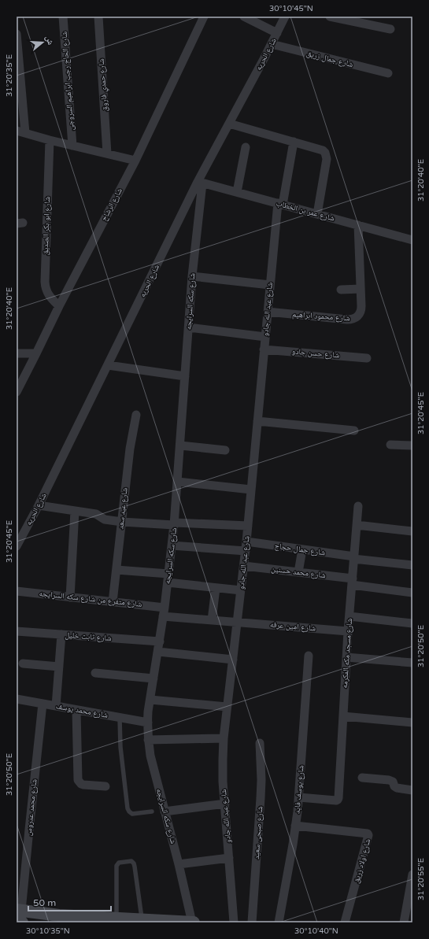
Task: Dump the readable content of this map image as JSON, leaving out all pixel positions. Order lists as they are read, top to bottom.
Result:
{
  "streets": {
    "street": [
      "شارع الحريه",
      "شارع جمال زريق",
      "شارع الحاج رجب ابراهيم السروجى",
      "شارع حمدي فاروق",
      "شارع الرشاح",
      "شارع عمر بن الخطاب",
      "شارع ابو بكر الصديق",
      "شارع سكه السرايجه",
      "شارع عبد الله جادو",
      "شارع محمود ابراهيم",
      "شارع حسن جادو",
      "شارع عيد سعد",
      "شارع جمال حجاج",
      "شارع محمد حسنين",
      "شارع متفرع من شارع سكه السرايجه",
      "شارع امين عرفه",
      "شارع ثابت خليل",
      "شارع مسجد مكه المكرمه",
      "شارع محمد يوسف",
      "شارع يوسف فايد",
      "شارع محمد عدروس",
      "شارع صبحى سعيد",
      "شارع اولاد زريق"
    ]
  },
  "crossings": [
    ["شارع الحريه", "شارع جمال زريق"],
    ["شارع الحريه", "شارع عمر بن الخطاب"],
    ["شارع الحريه", "شارع سكه السرايجه"],
    ["شارع الرشاح", "شارع ابو بكر الصديق"],
    ["شارع عمر بن الخطاب", "شارع سكه السرايجه"],
    ["شارع عمر بن الخطاب", "شارع عبد الله جادو"],
    ["شارع عمر بن الخطاب", "شارع محمود ابراهيم"],
    ["شارع سكه السرايجه", "شارع متفرع من شارع سكه السرايجه"],
    ["شارع سكه السرايجه", "شارع ثابت خليل"],
    ["شارع سكه السرايجه", "شارع محمد يوسف"],
    ["شارع عبد الله جادو", "شارع محمود ابراهيم"],
    ["شارع عبد الله جادو", "شارع حسن جادو"],
    ["شارع عبد الله جادو", "شارع جمال حجاج"],
    ["شارع عبد الله جادو", "شارع محمد حسنين"],
    ["شارع عبد الله جادو", "شارع امين عرفه"],
    ["شارع عيد سعد", "شارع متفرع من شارع سكه السرايجه"],
    ["شارع جمال حجاج", "شارع مسجد مكه المكرمه"],
    ["شارع محمد حسنين", "شارع مسجد مكه المكرمه"],
    ["شارع امين عرفه", "شارع مسجد مكه المكرمه"],
    ["شارع مسجد مكه المكرمه", "شارع يوسف فايد"],
    ["شارع محمد يوسف", "شارع محمد عدروس"],
    ["شارع يوسف فايد", "شارع اولاد زريق"]
  ],
  "scale_bar": "50 m",
  "north": "right",
  "coordinates": [
    "30°10'45\"N",
    "31°20'35\"E",
    "31°20'40\"E",
    "31°20'45\"E",
    "31°20'50\"E",
    "31°20'55\"E",
    "30°10'35\"N",
    "30°10'40\"N"
  ]
}
